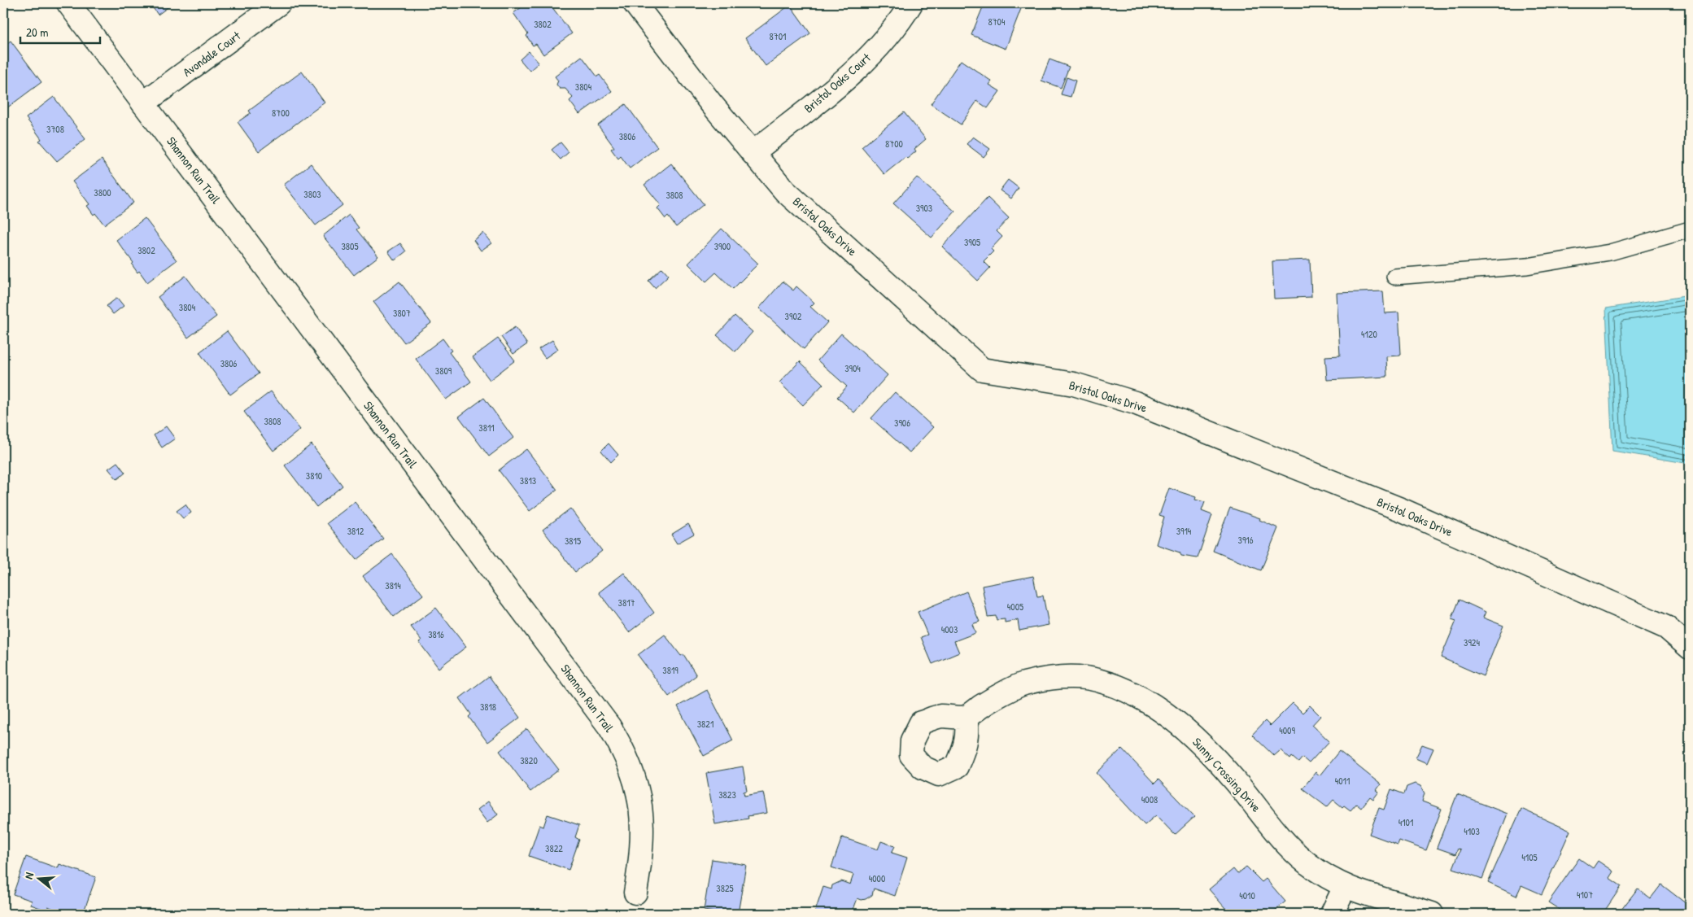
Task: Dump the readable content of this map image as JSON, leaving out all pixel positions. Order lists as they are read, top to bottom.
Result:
{
  "streets": {
    "street": [
      "Avondale Court",
      "Bristol Oaks Court",
      "Shannon Run Trail",
      "Bristol Oaks Drive",
      "Sunny Crossing Drive"
    ]
  },
  "crossings": [
    ["Avondale Court", "Shannon Run Trail"],
    ["Bristol Oaks Court", "Bristol Oaks Drive"]
  ],
  "house_numbers": [
    "8704",
    "3802",
    "8701",
    "3804",
    "8700",
    "3708",
    "3806",
    "8700",
    "3800",
    "3803",
    "3808",
    "3903",
    "3905",
    "3805",
    "3900",
    "3802",
    "3804",
    "3807",
    "3902",
    "4120",
    "3806",
    "3904",
    "3809",
    "3808",
    "3906",
    "3811",
    "3810",
    "3813",
    "3812",
    "3914",
    "3916",
    "3815",
    "3814",
    "3817",
    "4005",
    "4003",
    "3816",
    "3924",
    "3819",
    "3818",
    "3821",
    "4009",
    "3820",
    "4011",
    "3823",
    "4008",
    "4101",
    "4103",
    "3822",
    "4105",
    "4000",
    "3825",
    "4107",
    "4010"
  ],
  "scale_bar": "20 m",
  "north": "left"
}
